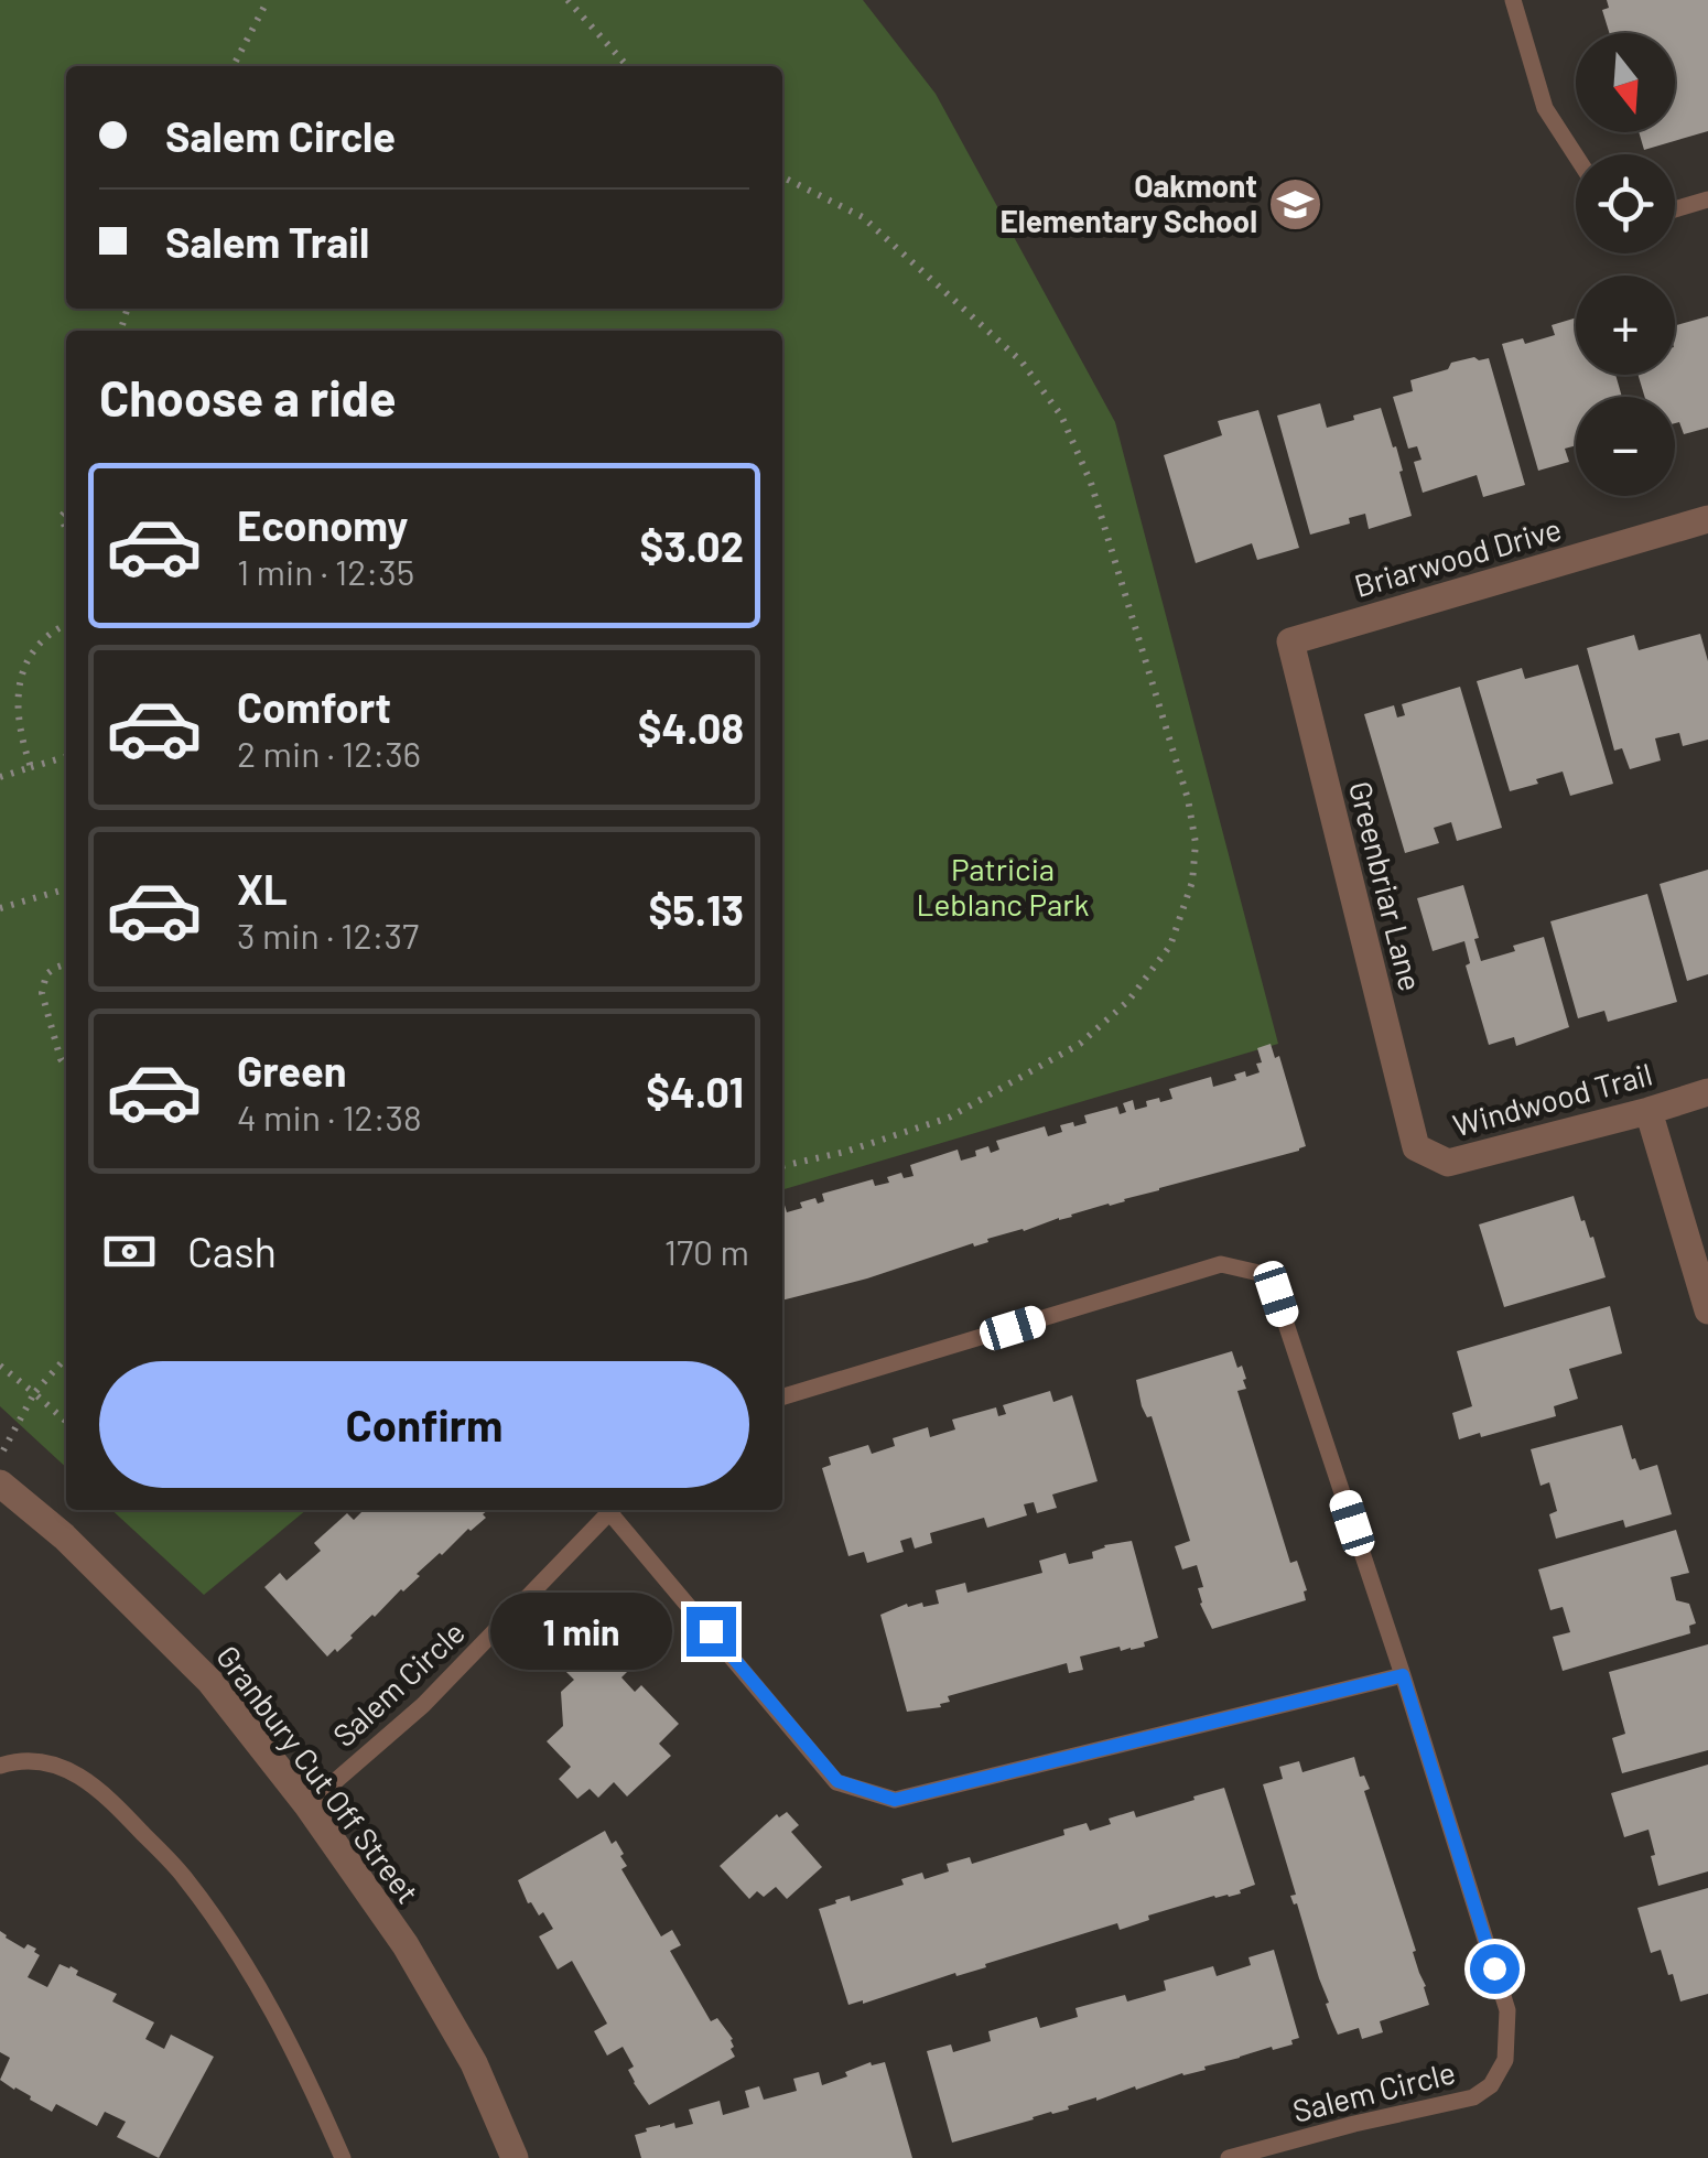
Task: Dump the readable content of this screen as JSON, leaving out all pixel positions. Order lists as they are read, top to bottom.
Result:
{
  "streets": {
    "street": [
      "Briarwood Drive",
      "Greenbriar Lane",
      "Windwood Trail",
      "Granbury Cut Off Street"
    ],
    "lane": ["Salem Circle"]
  },
  "crossings": [
    ["Briarwood Drive", "Greenbriar Lane"],
    ["Greenbriar Lane", "Windwood Trail"],
    ["Salem Circle", "Granbury Cut Off Street"]
  ],
  "parks": ["Patricia Leblanc Park"],
  "places": {
    "school or university": ["Oakmont Elementary School"]
  },
  "north": "bottom",
  "page": {
    "map_buttons": ["+", "−"],
    "banner": ["Salem Circle", "Salem Trail"],
    "heading": "Choose a ride",
    "list": [
      {
        "name": "Economy",
        "note": "1 min · 12:35",
        "value": "$3.02"
      },
      {
        "name": "Comfort",
        "note": "2 min · 12:36",
        "value": "$4.08"
      },
      {
        "name": "XL",
        "note": "3 min · 12:37",
        "value": "$5.13"
      },
      {
        "name": "Green",
        "note": "4 min · 12:38",
        "value": "$4.01"
      }
    ],
    "pay": ["Cash", "170 m"],
    "buttons": "Confirm",
    "bubble": "1 min"
  }
}
